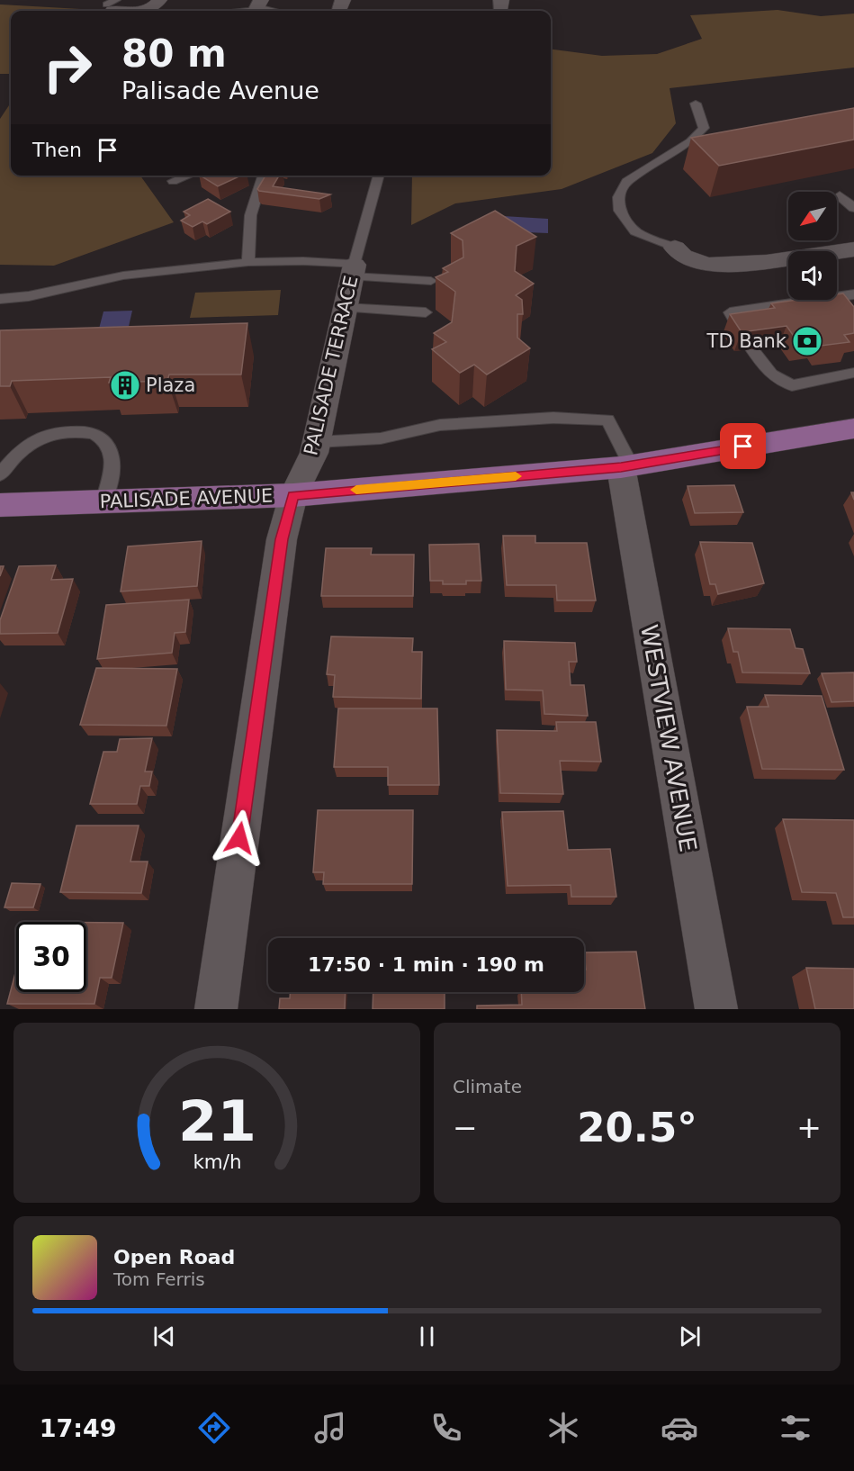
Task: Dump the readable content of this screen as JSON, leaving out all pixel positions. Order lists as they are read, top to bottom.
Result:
{
  "streets": {
    "main road": ["PALISADE AVENUE"],
    "street": ["PALISADE TERRACE", "WESTVIEW AVENUE"]
  },
  "crossings": [
    ["PALISADE TERRACE", "PALISADE AVENUE"],
    ["PALISADE AVENUE", "WESTVIEW AVENUE"]
  ],
  "places": {
    "bank": ["TD Bank"],
    "building": ["Plaza"]
  },
  "north": "bottom left",
  "page": {
    "turn": ["80 m", "Palisade Avenue"],
    "then": "Then",
    "limit": "30",
    "trip": "17:50 · 1 min · 190 m",
    "tile": "Climate",
    "heat": ["−", "20.5°", "+"],
    "song": ["Open Road", "Tom Ferris"],
    "tabs": "17:49",
    "gauge": ["21", "km/h"]
  }
}
